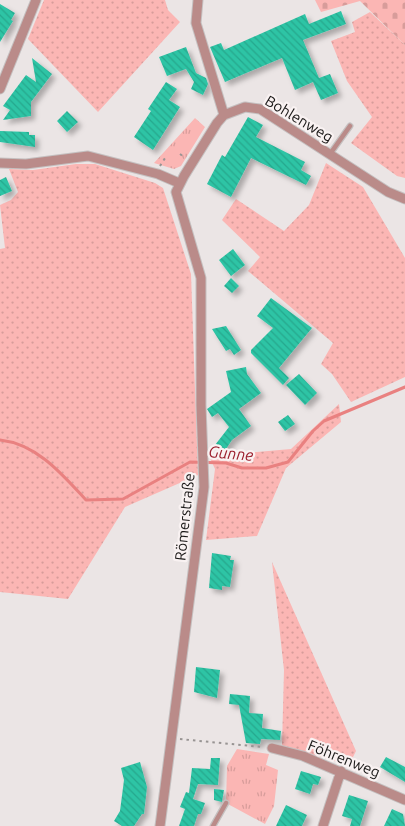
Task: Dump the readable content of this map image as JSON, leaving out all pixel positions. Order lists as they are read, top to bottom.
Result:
{
  "streets": {
    "street": ["Bohlenweg", "Römerstraße", "Föhrenweg"]
  },
  "water": ["Gunne"]
}
